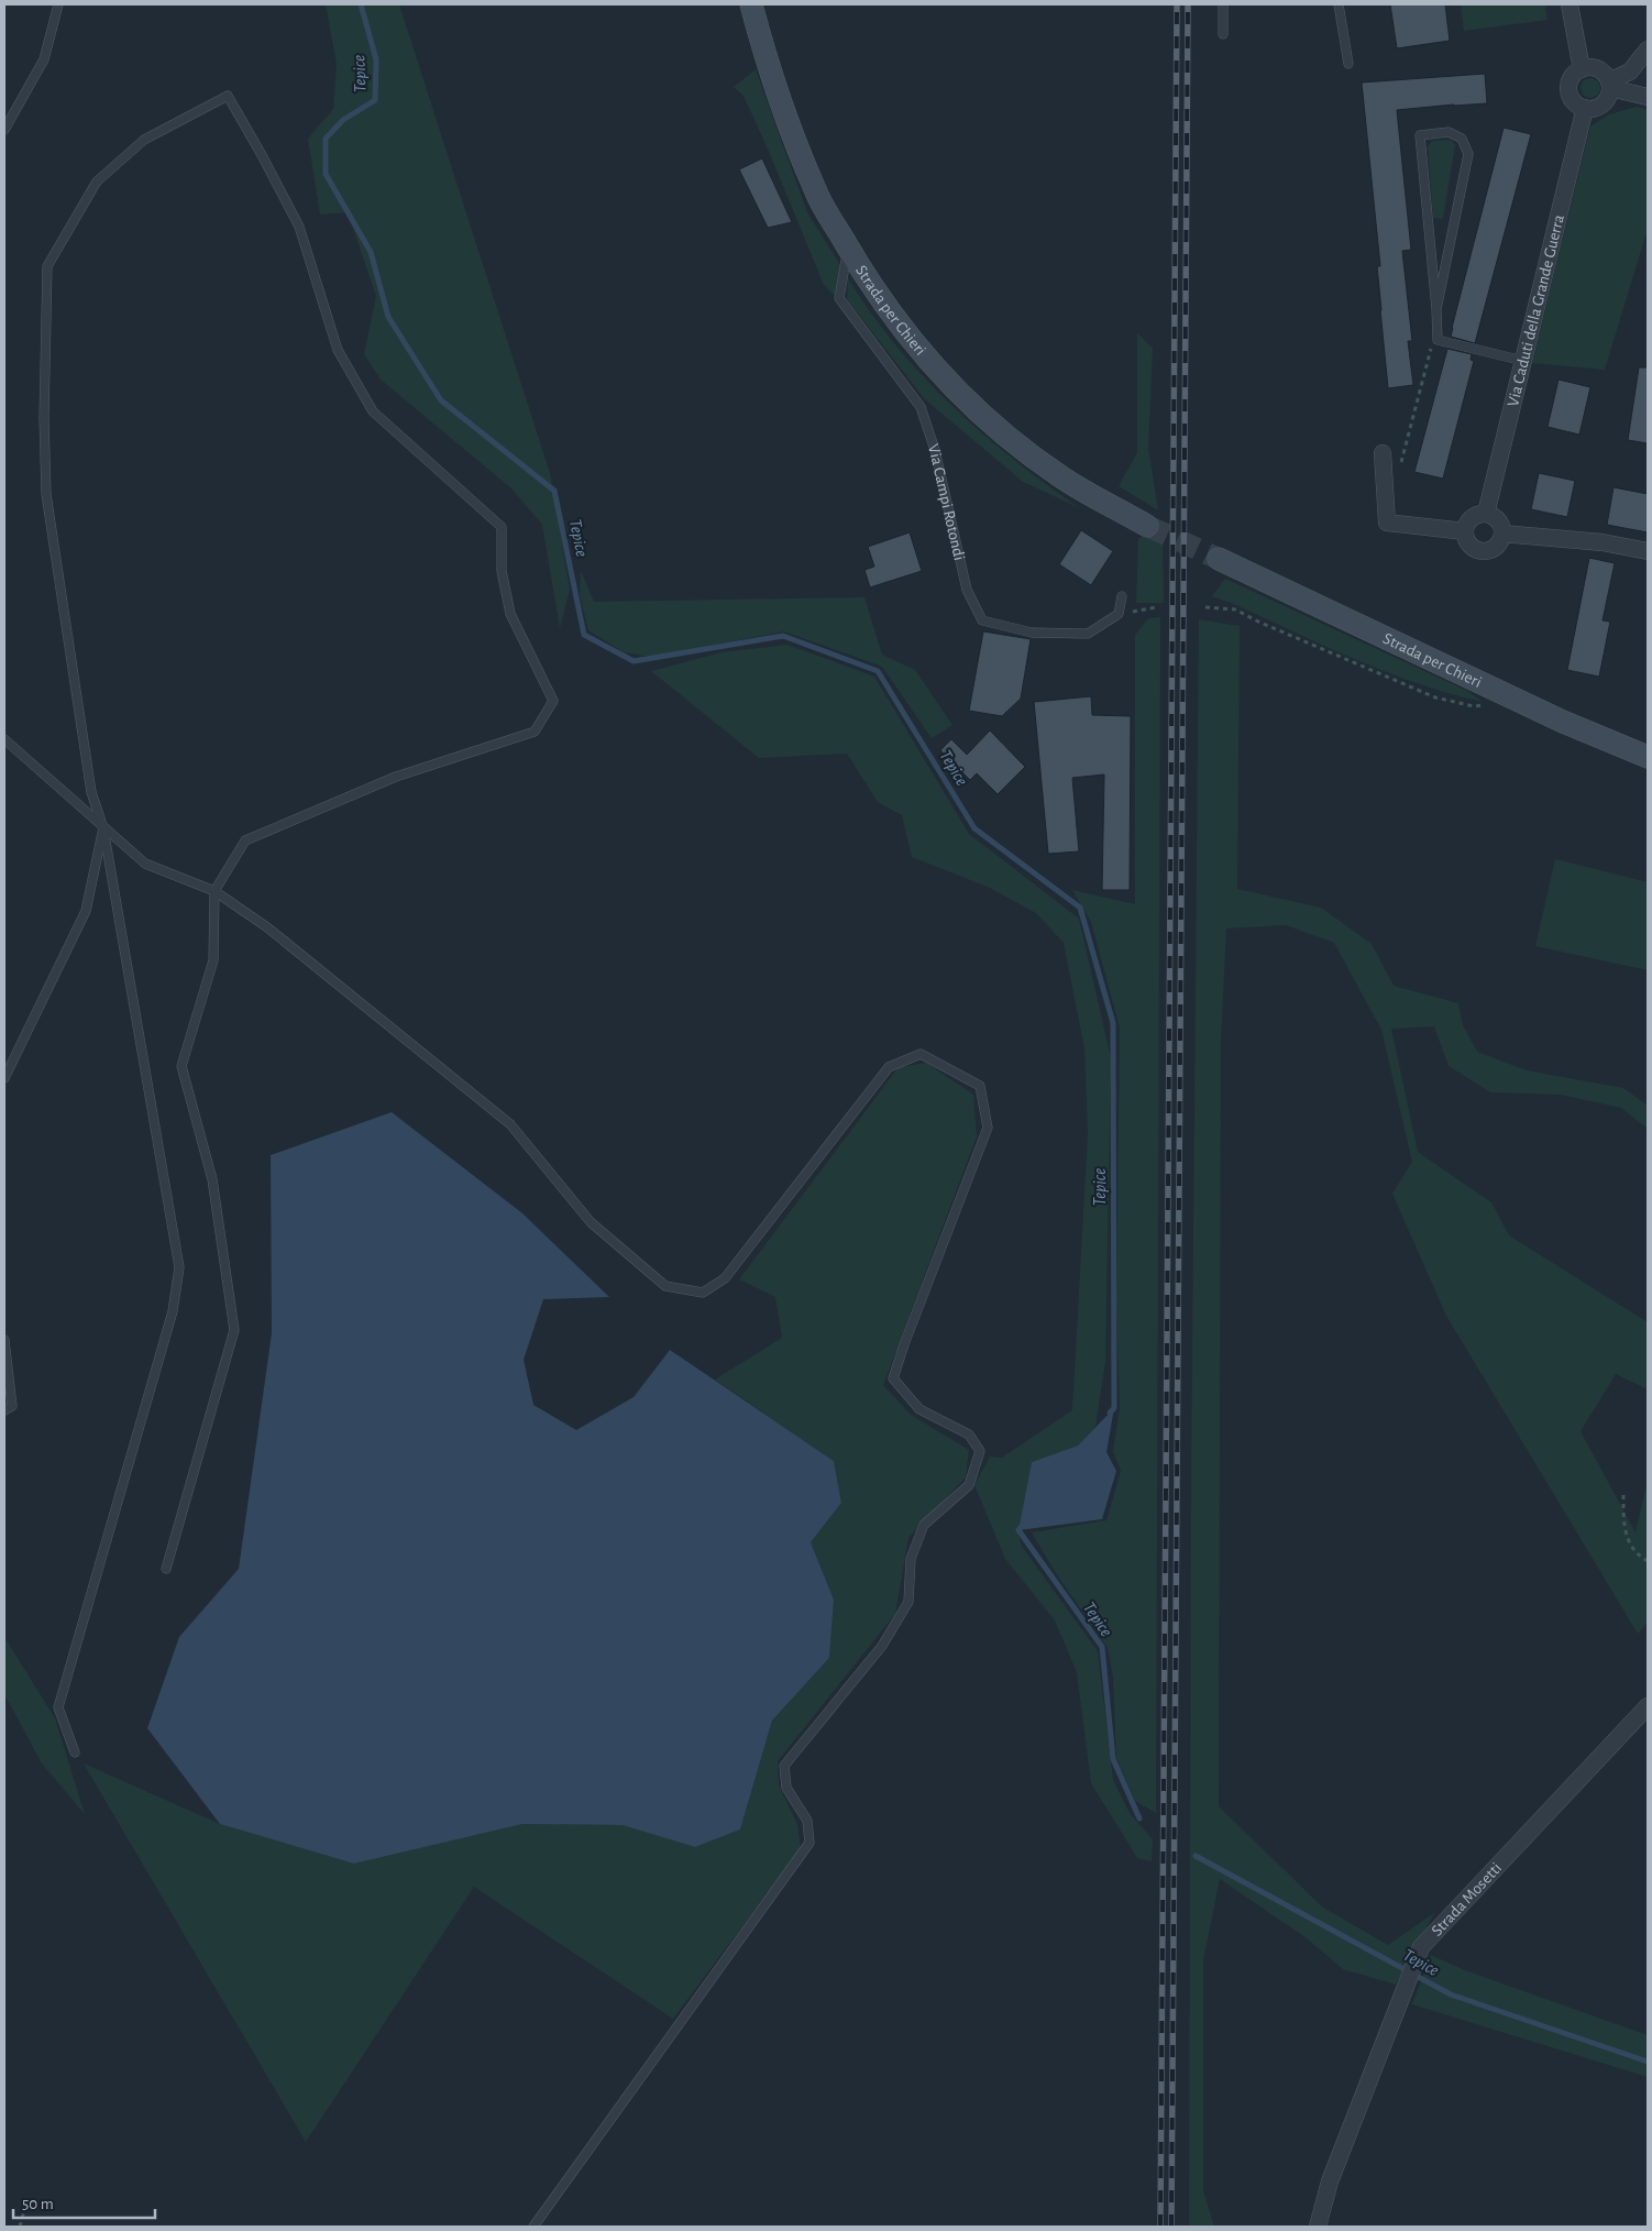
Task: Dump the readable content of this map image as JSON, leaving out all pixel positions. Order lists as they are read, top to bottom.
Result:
{
  "streets": {
    "main road": ["Strada per Chieri"],
    "street": ["Via Caduti della Grande Guerra", "Strada Mosetti"],
    "lane": ["Via Campi Rotondi"]
  },
  "crossings": [
    ["Strada per Chieri", "Via Campi Rotondi"]
  ],
  "water": ["Tepice"],
  "scale_bar": "50 m"
}
